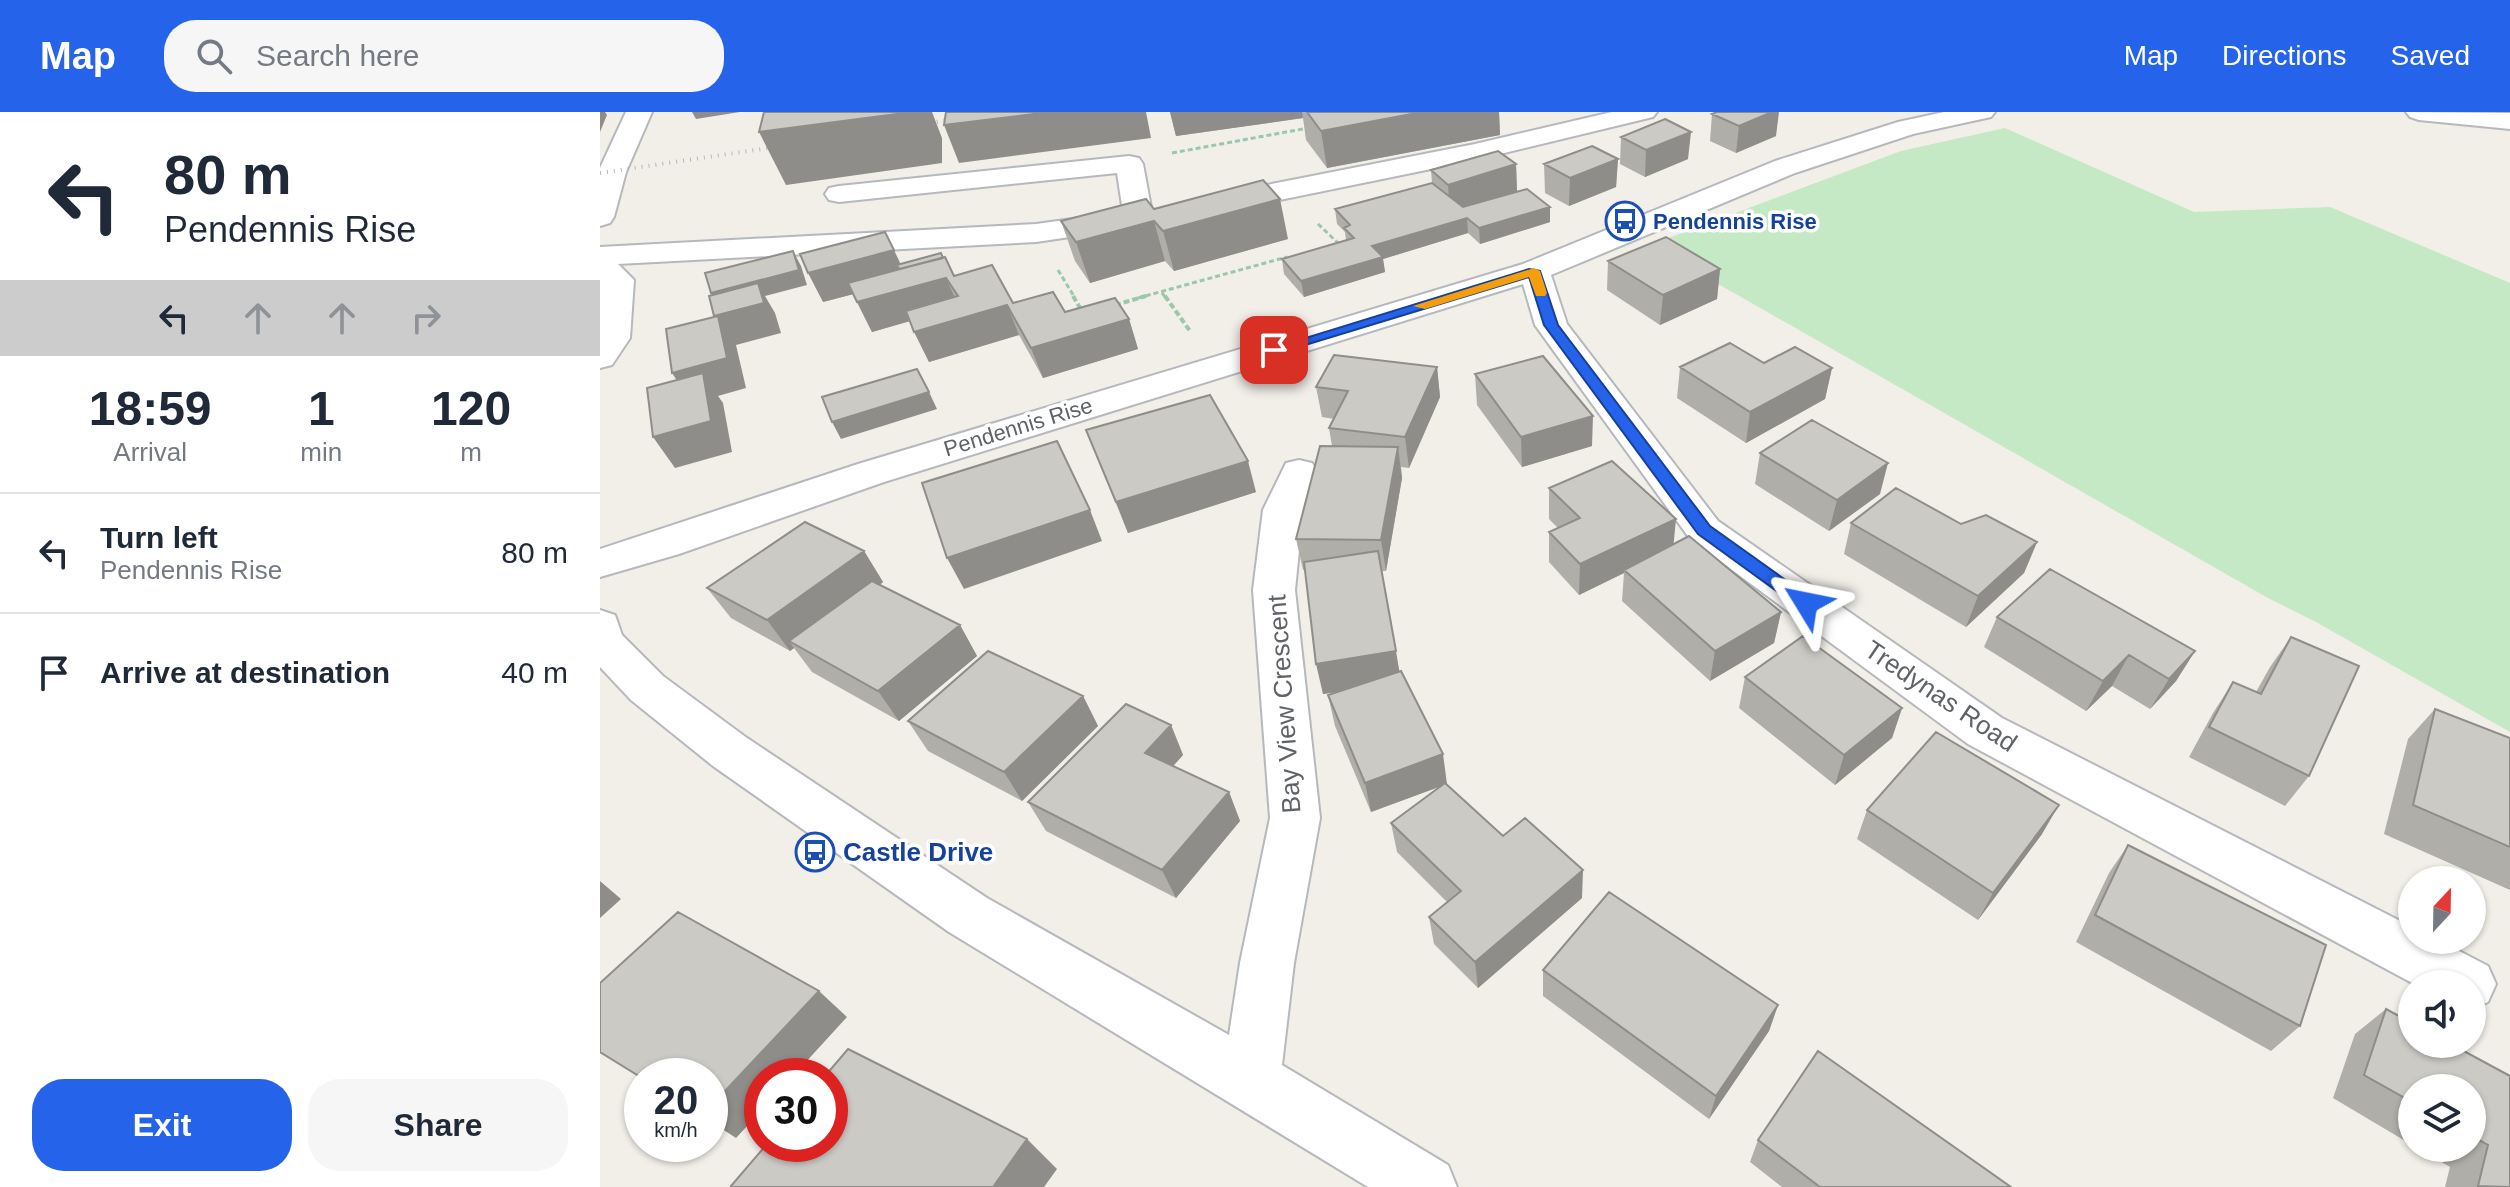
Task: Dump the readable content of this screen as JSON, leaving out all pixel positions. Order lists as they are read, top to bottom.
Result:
{
  "streets": {
    "street": ["Pendennis Rise", "Tredynas Road", "Bay View Crescent"]
  },
  "crossings": [
    ["Pendennis Rise", "Tredynas Road"]
  ],
  "places": {
    "bus stop": ["Pendennis Rise", "Castle Drive"]
  },
  "north": "top",
  "page": {
    "header": "Map",
    "search": "Search here",
    "nav": ["Map", "Directions", "Saved"],
    "turn": ["80 m", "Pendennis Rise"],
    "eta": [
      "18:59",
      "Arrival",
      "1",
      "min",
      "120",
      "m"
    ],
    "list": [
      {
        "name": "Turn left",
        "note": "Pendennis Rise",
        "value": "80 m"
      },
      {
        "name": "Arrive at destination",
        "value": "40 m"
      }
    ],
    "speed": "20 km/h",
    "limit": "30",
    "buttons": ["Exit", "Share"]
  }
}
